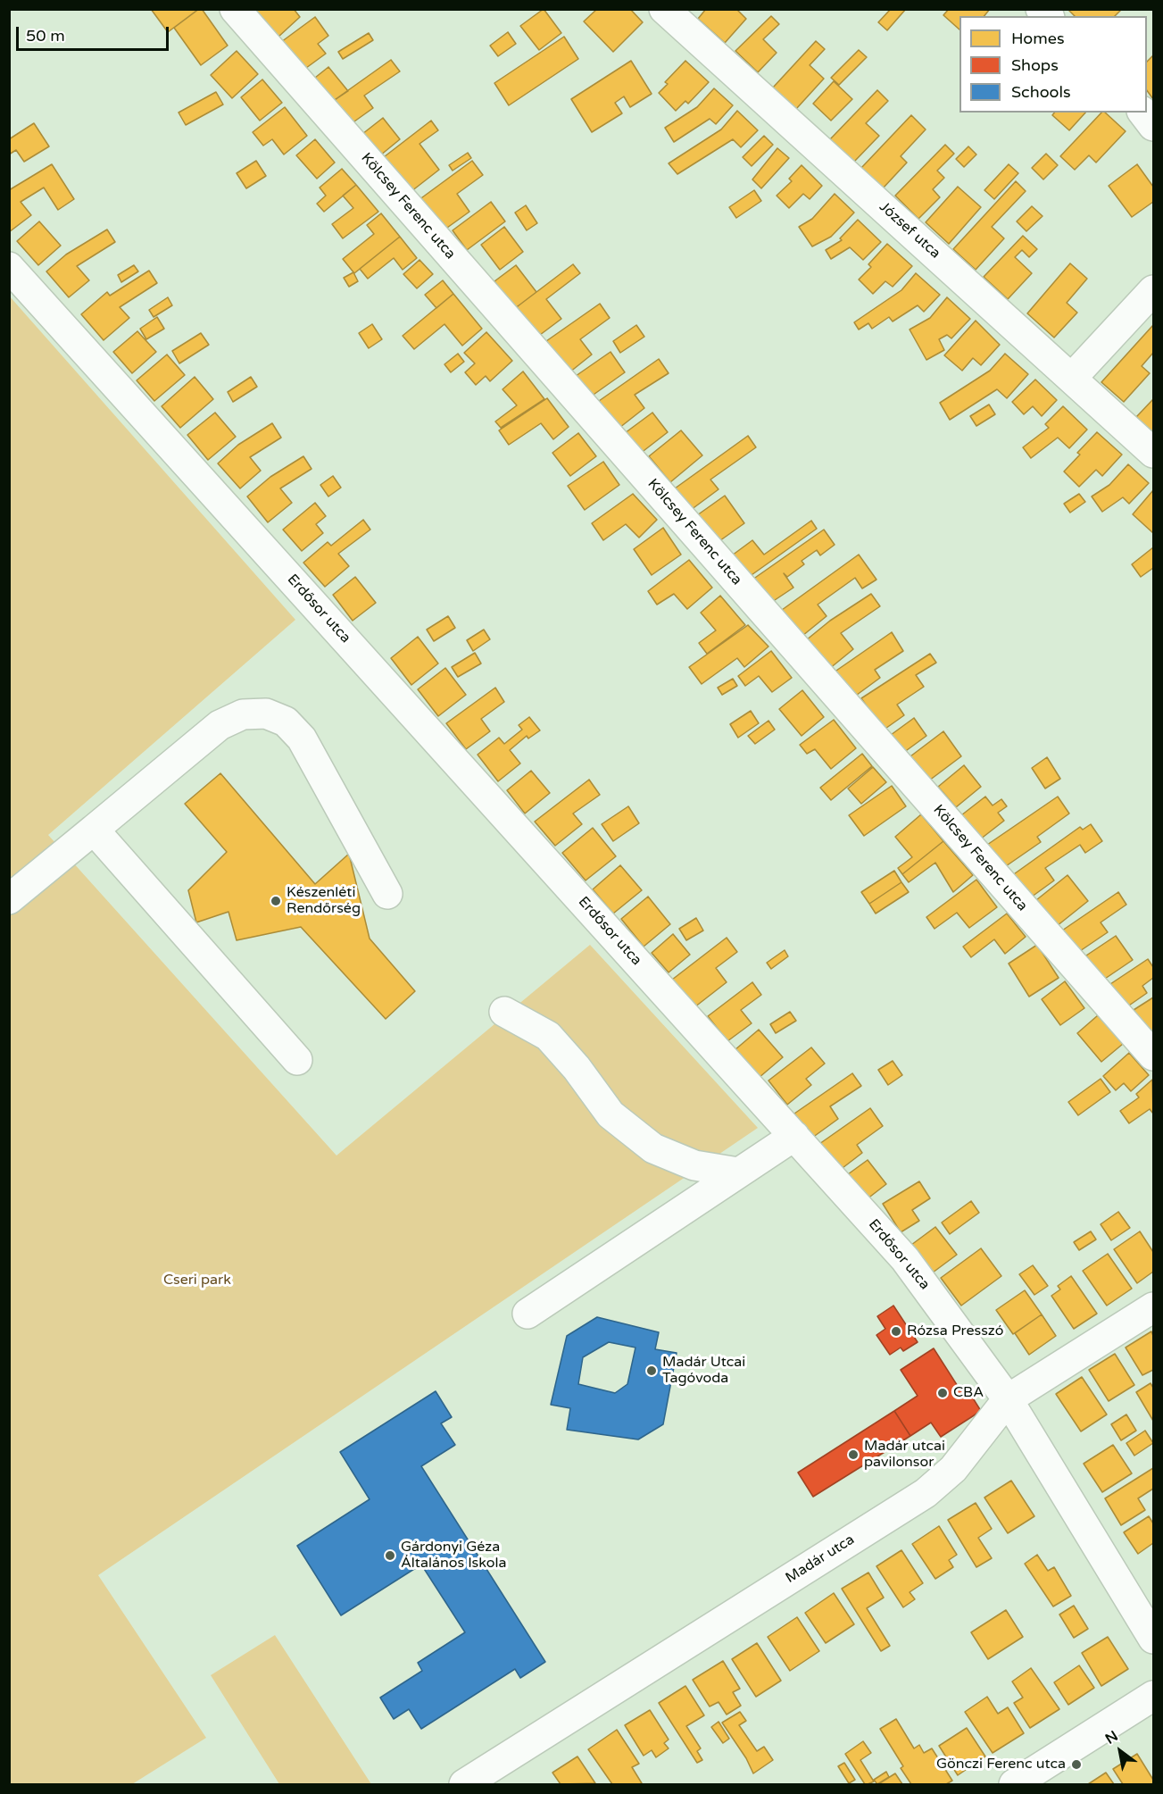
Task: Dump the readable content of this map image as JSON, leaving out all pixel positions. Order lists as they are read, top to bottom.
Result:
{
  "streets": {
    "street": [
      "Kölcsey Ferenc utca",
      "József utca",
      "Erdősor utca",
      "Madár utca"
    ]
  },
  "crossings": [
    ["Erdősor utca", "Madár utca"]
  ],
  "parks": ["Cseri park"],
  "places": [
    "Készenléti Rendőrség",
    "Rózsa Presszó",
    "Madár Utcai Tagóvoda",
    "CBA",
    "Madár utcai pavilonsor",
    "Gárdonyi Géza Általános Iskola",
    "Gönczi Ferenc utca"
  ],
  "legend": ["Homes", "Shops", "Schools"],
  "scale_bar": "50 m",
  "north": "top left"
}
